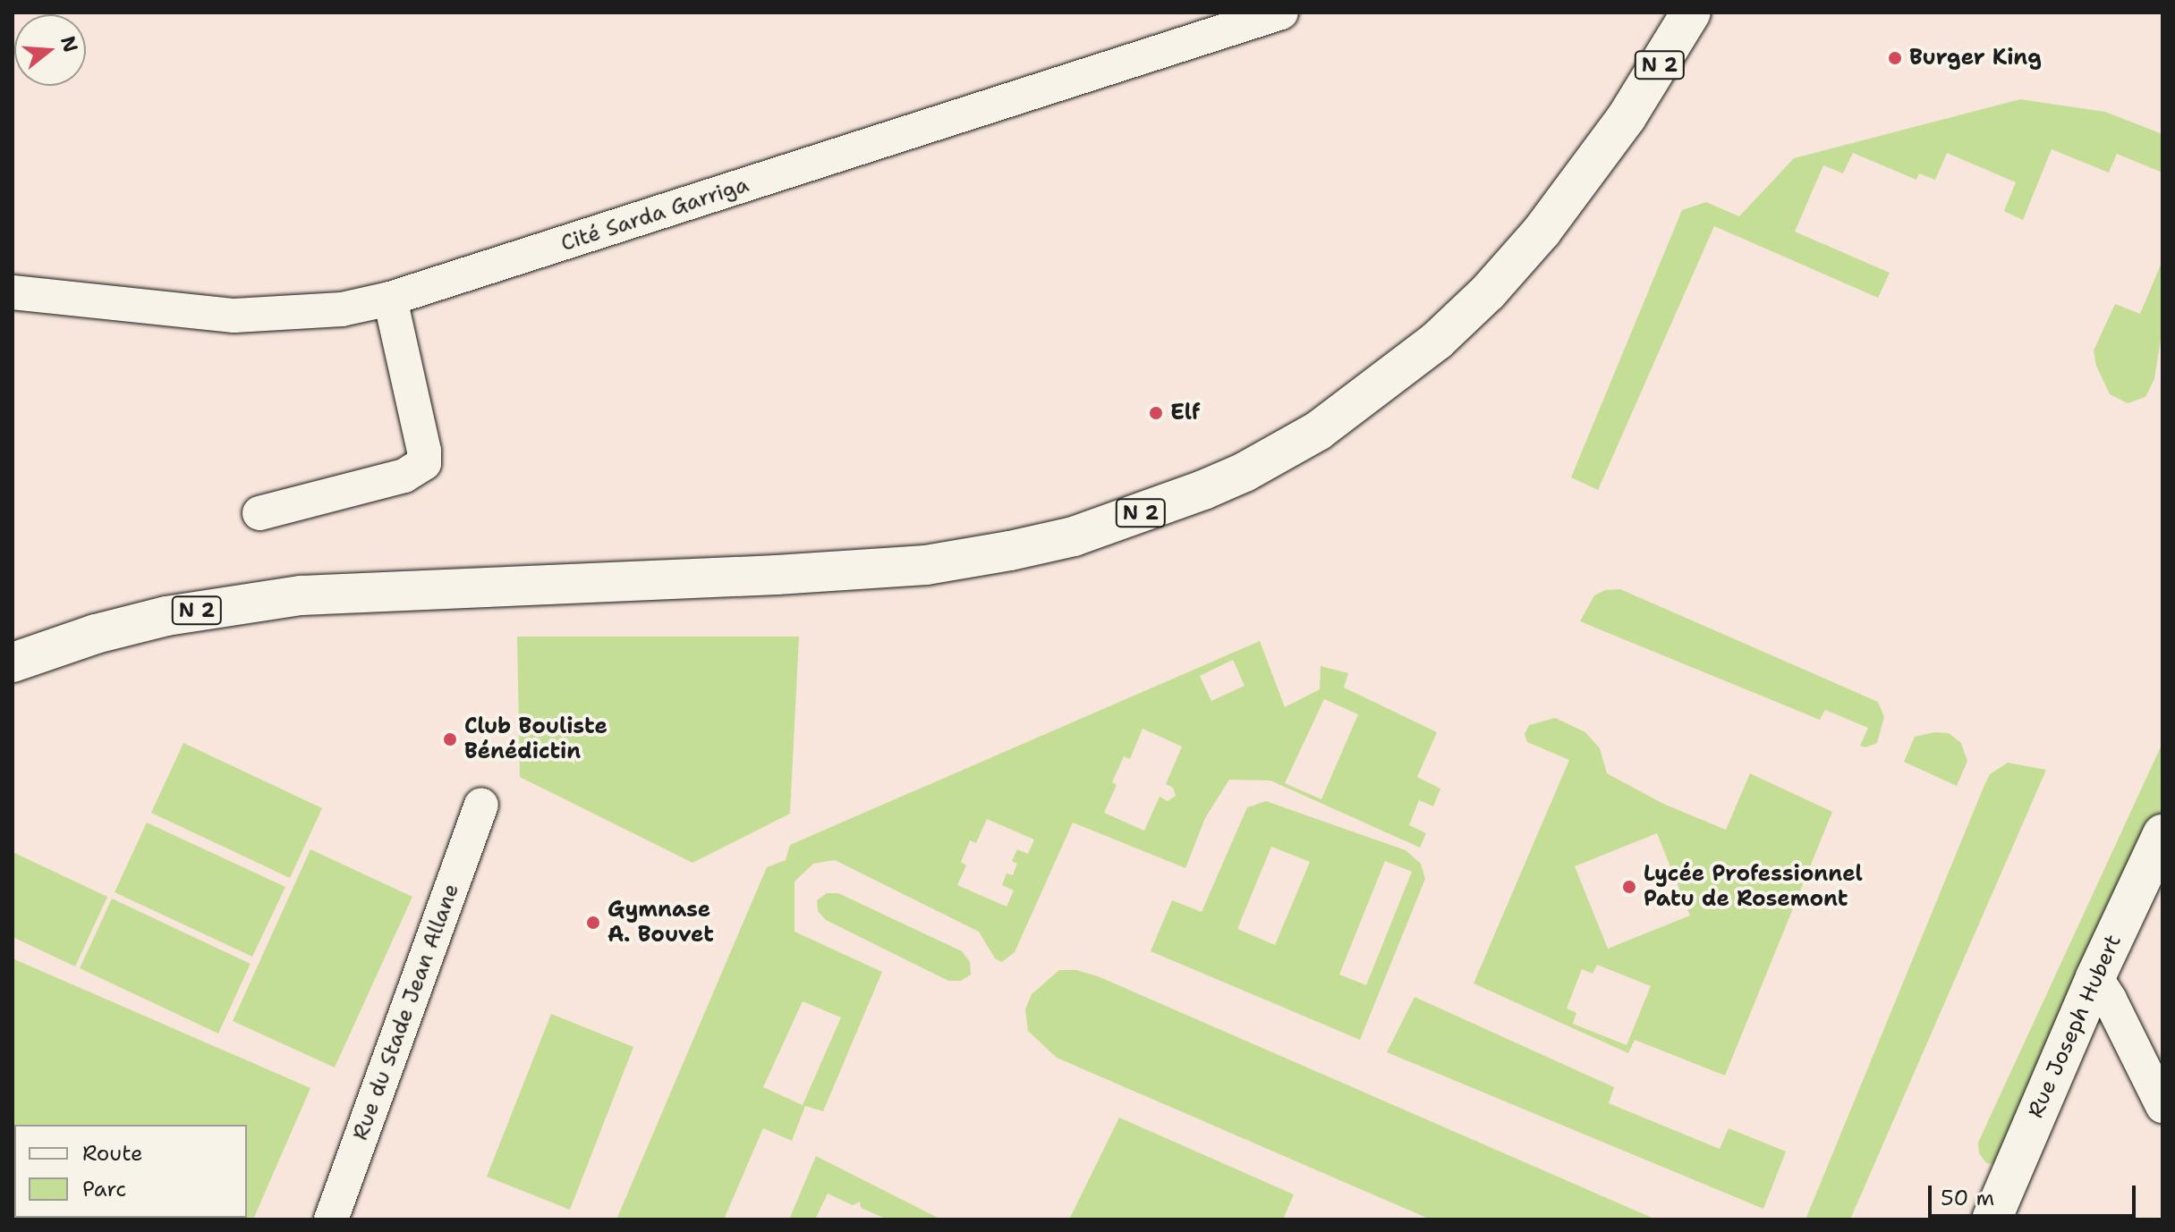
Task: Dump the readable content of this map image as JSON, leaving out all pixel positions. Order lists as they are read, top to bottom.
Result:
{
  "streets": {
    "main road": ["N 2", "Rue Joseph Hubert"],
    "street": ["Cité Sarda Garriga", "Rue du Stade Jean Allane"]
  },
  "places": [
    "Burger King",
    "Elf",
    "Club Bouliste Bénédictin",
    "Lycée Professionnel Patu de Rosemont",
    "Gymnase A. Bouvet"
  ],
  "legend": ["Route", "Parc"],
  "scale_bar": "50 m",
  "north": "right"
}
